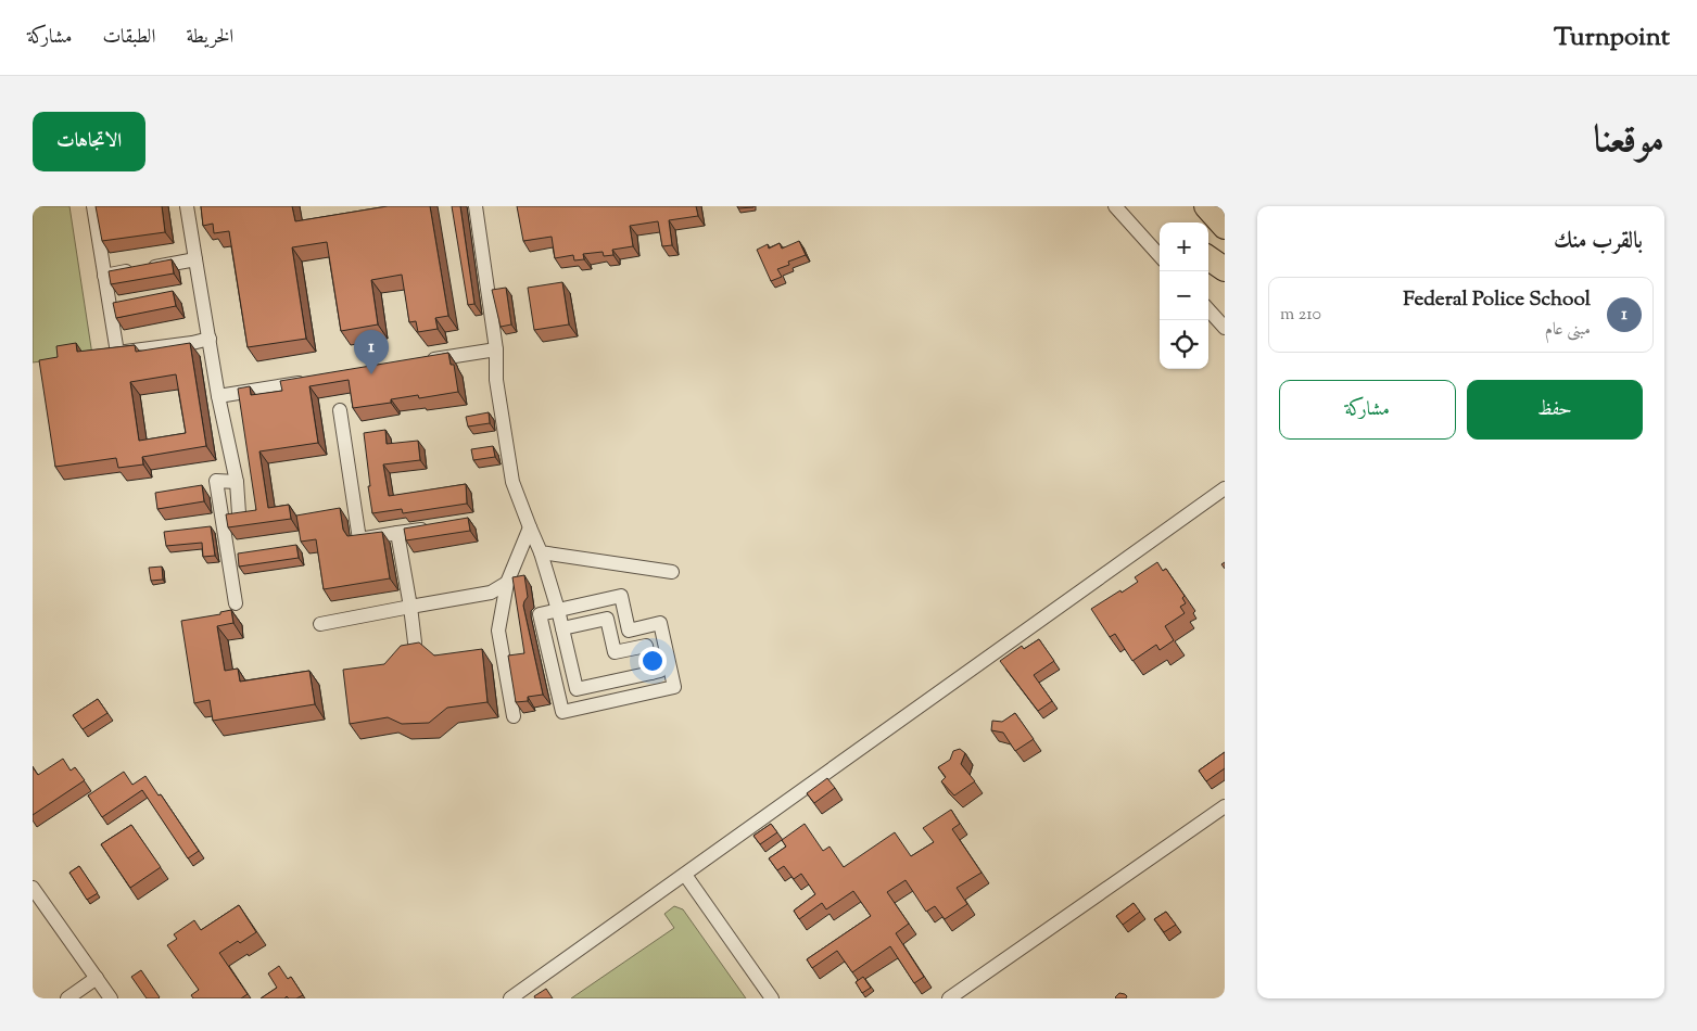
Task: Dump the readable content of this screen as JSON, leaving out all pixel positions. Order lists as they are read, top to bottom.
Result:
{
  "page": {
    "header": "Turnpoint",
    "nav": ["الخريطة", "الطبقات", "مشاركة"],
    "title": "موقعنا",
    "buttons": [
      "الاتجاهات",
      ["حفظ", "مشاركة"]
    ],
    "heading": "بالقرب منك",
    "map_buttons": ["+", "−"],
    "list": [
      {
        "mark": "1",
        "name": "Federal Police School",
        "note": "مبنى عام",
        "value": "210 m"
      }
    ],
    "pins": "1"
  }
}
